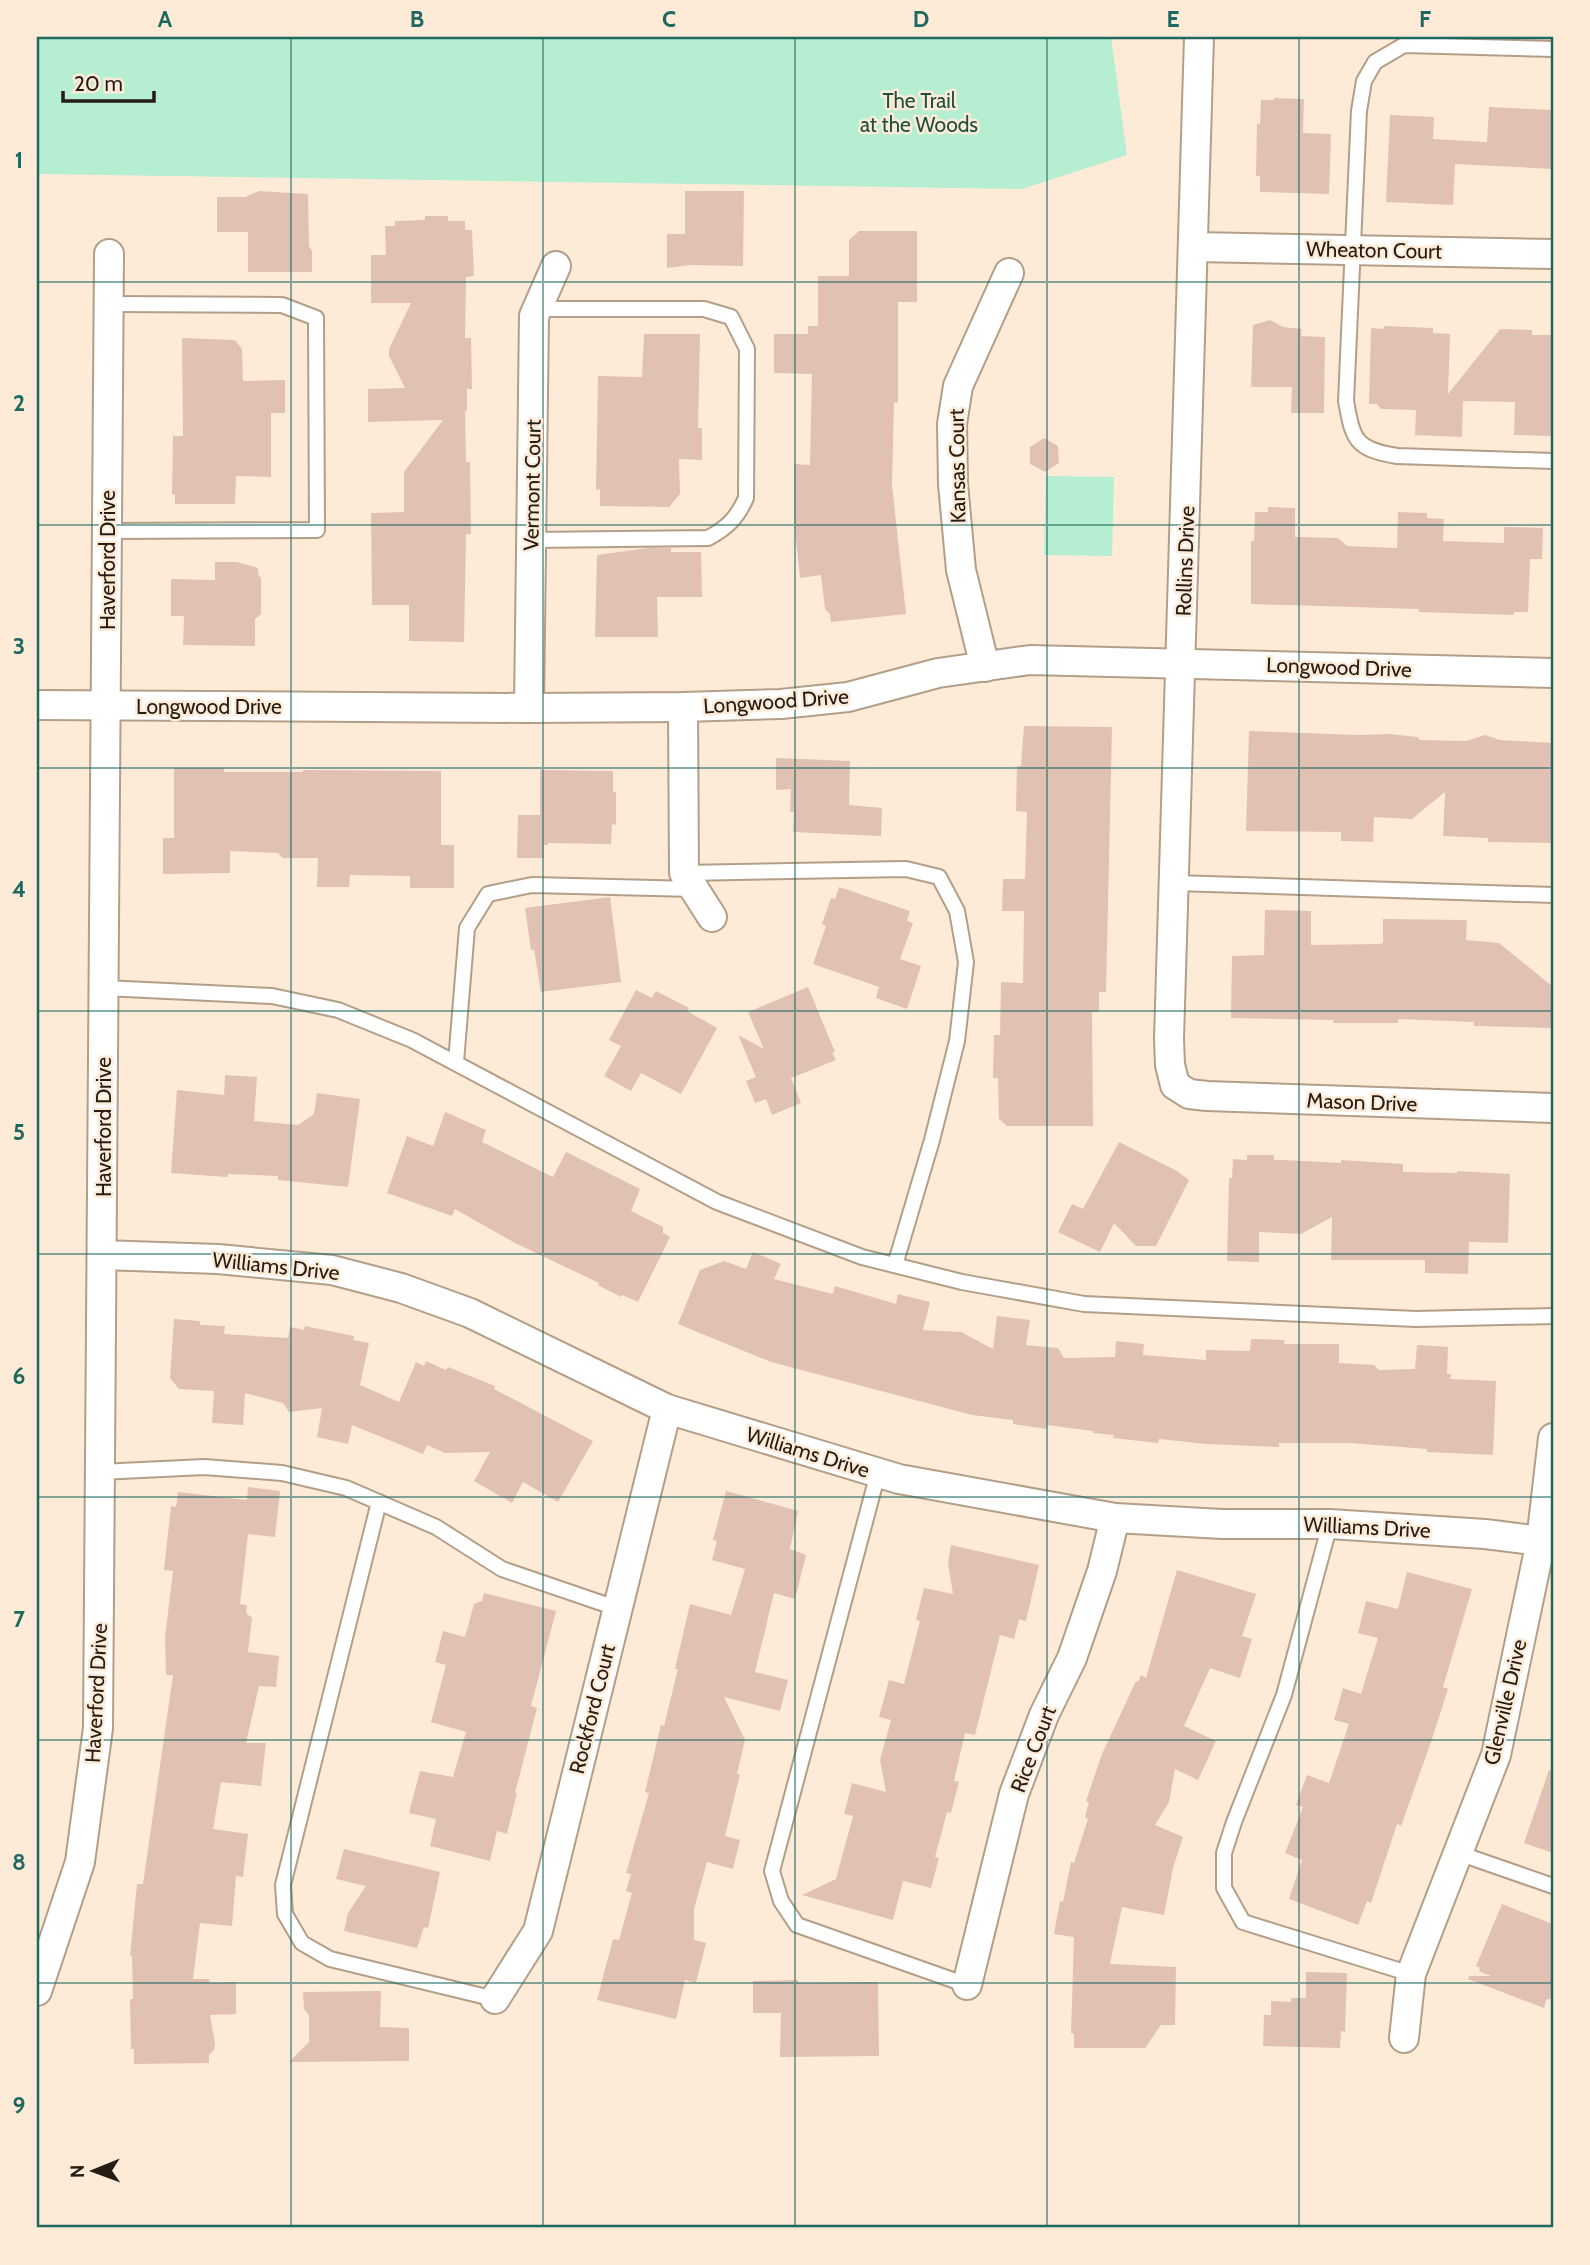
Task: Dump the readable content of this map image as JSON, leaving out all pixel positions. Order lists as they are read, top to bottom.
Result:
{
  "streets": {
    "street": [
      "Wheaton Court",
      "Kansas Court",
      "Vermont Court",
      "Haverford Drive",
      "Rollins Drive",
      "Longwood Drive",
      "Mason Drive",
      "Williams Drive",
      "Glenville Drive",
      "Rockford Court",
      "Rice Court"
    ]
  },
  "crossings": [
    ["Wheaton Court", "Rollins Drive"],
    ["Kansas Court", "Longwood Drive"],
    ["Vermont Court", "Longwood Drive"],
    ["Haverford Drive", "Longwood Drive"],
    ["Haverford Drive", "Williams Drive"],
    ["Rollins Drive", "Longwood Drive"],
    ["Rollins Drive", "Mason Drive"],
    ["Williams Drive", "Glenville Drive"],
    ["Williams Drive", "Rockford Court"],
    ["Williams Drive", "Rice Court"]
  ],
  "parks": ["The Trail at the Woods"],
  "scale_bar": "20 m",
  "north": "left",
  "grid": {
    "columns": [
      "A",
      "B",
      "C",
      "D",
      "E",
      "F"
    ],
    "rows": [
      "1",
      "2",
      "3",
      "4",
      "5",
      "6",
      "7",
      "8",
      "9"
    ]
  }
}
